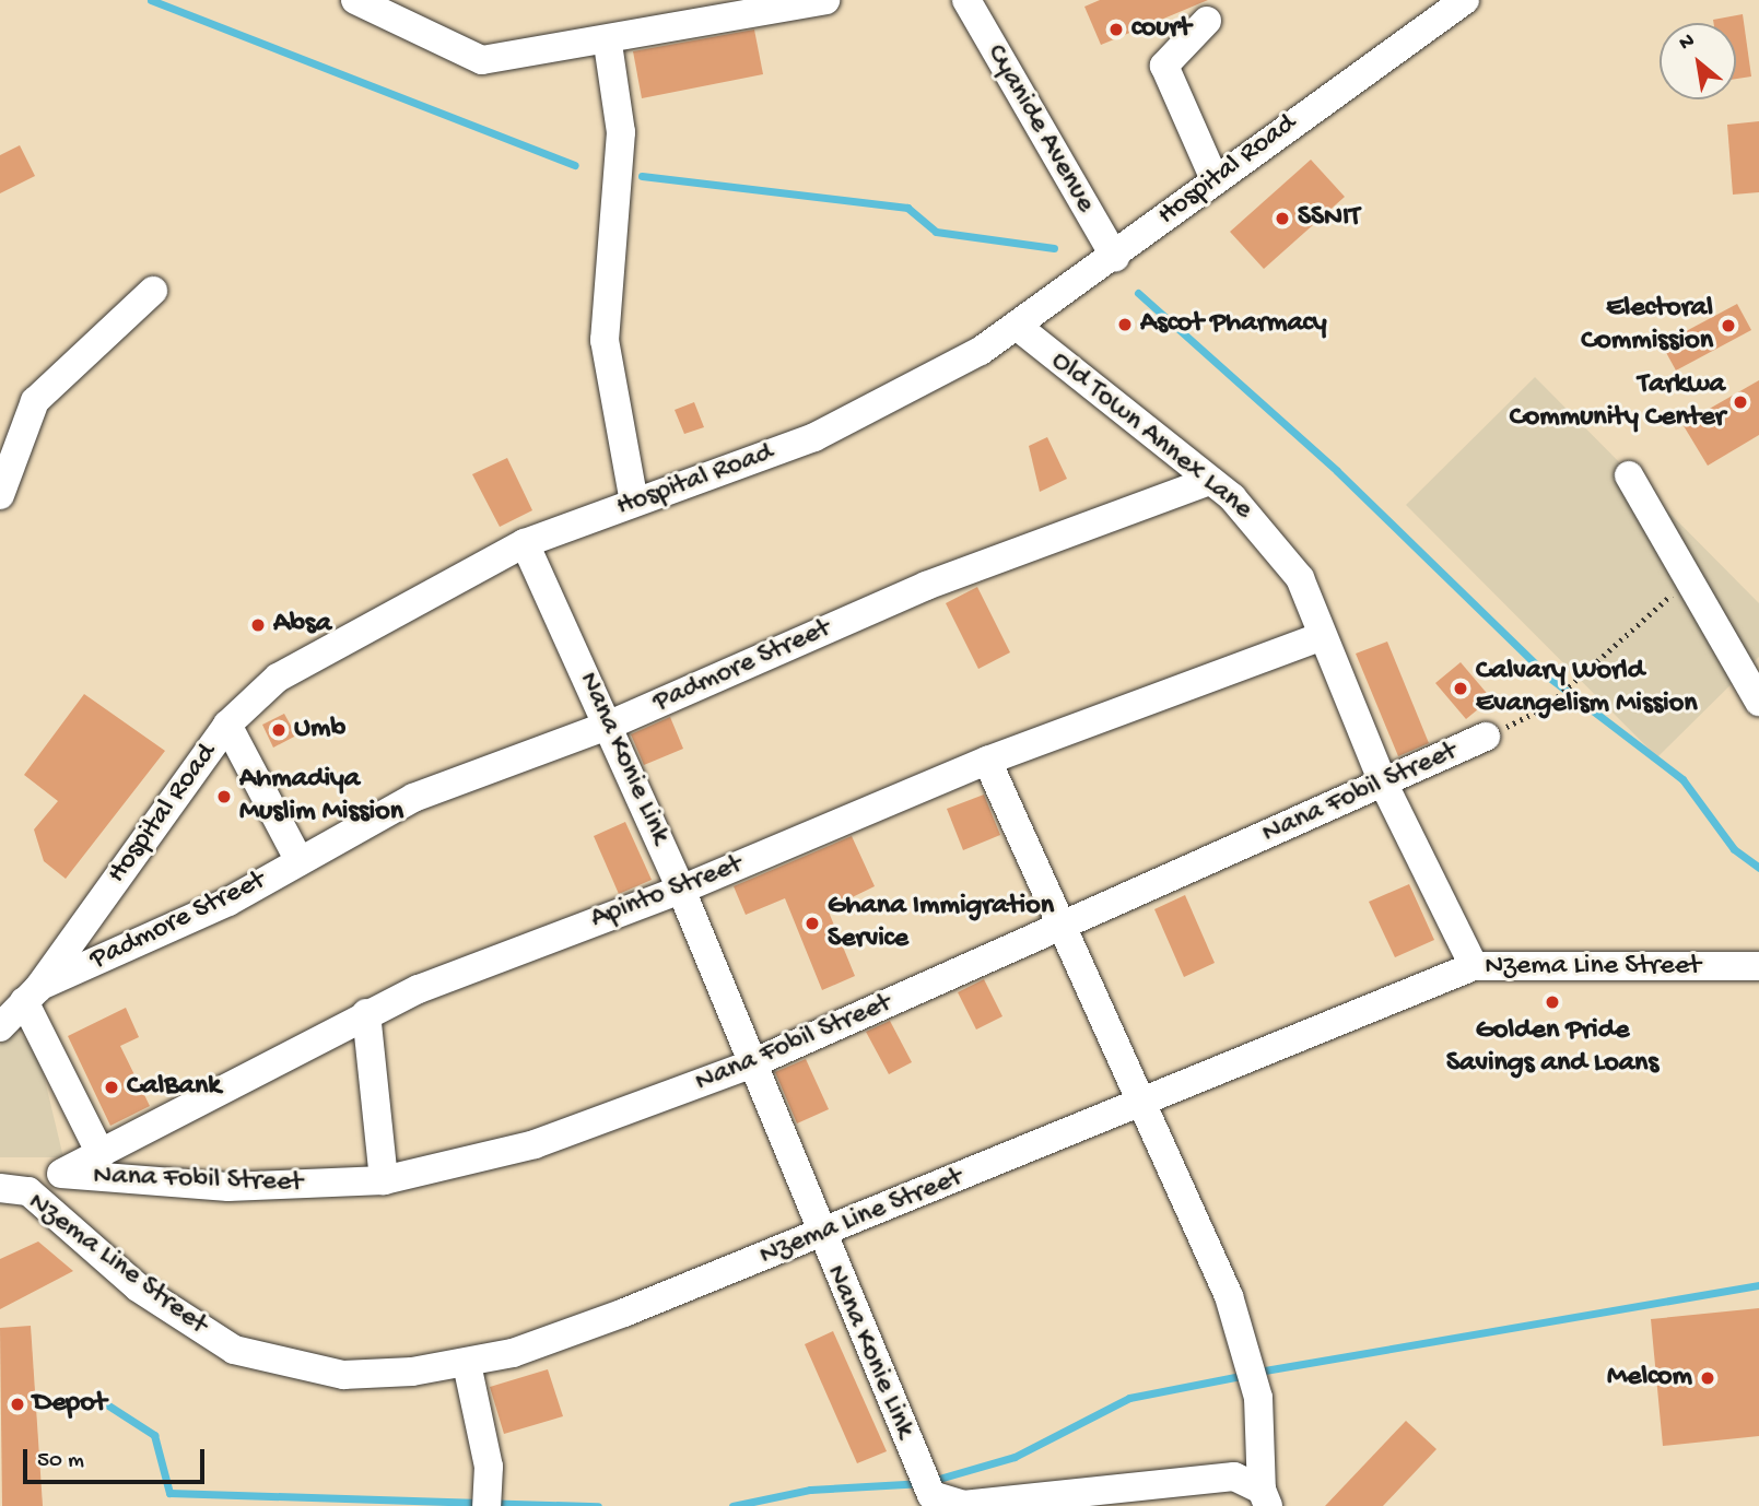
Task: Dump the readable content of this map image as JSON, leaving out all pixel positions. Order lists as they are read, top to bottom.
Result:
{
  "streets": {
    "street": [
      "Cyanide Avenue",
      "Hospital Road",
      "Old Town Annex Lane",
      "Padmore Street",
      "Nana Konie Link",
      "Nana Fobil Street",
      "Apinto Street",
      "Nzema Line Street"
    ]
  },
  "crossings": [
    ["Cyanide Avenue", "Hospital Road"],
    ["Hospital Road", "Old Town Annex Lane"],
    ["Hospital Road", "Padmore Street"],
    ["Hospital Road", "Nana Konie Link"],
    ["Old Town Annex Lane", "Padmore Street"],
    ["Old Town Annex Lane", "Nana Fobil Street"],
    ["Old Town Annex Lane", "Apinto Street"],
    ["Old Town Annex Lane", "Nzema Line Street"],
    ["Padmore Street", "Nana Konie Link"],
    ["Nana Konie Link", "Nana Fobil Street"],
    ["Nana Konie Link", "Apinto Street"],
    ["Nana Konie Link", "Nzema Line Street"],
    ["Nana Fobil Street", "Apinto Street"],
    ["Apinto Street", "Nzema Line Street"]
  ],
  "places": [
    "court",
    "SSNIT",
    "Ascot Pharmacy",
    "Electoral Commission",
    "Tarkwa Community Center",
    "Absa",
    "Calvary World Evangelism Mission",
    "Umb",
    "Ahmadiya Muslim Mission",
    "Ghana Immigration Service",
    "Golden Pride Savings and Loans",
    "CalBank",
    "Melcom",
    "Depot"
  ],
  "scale_bar": "50 m",
  "north": "top left"
}
